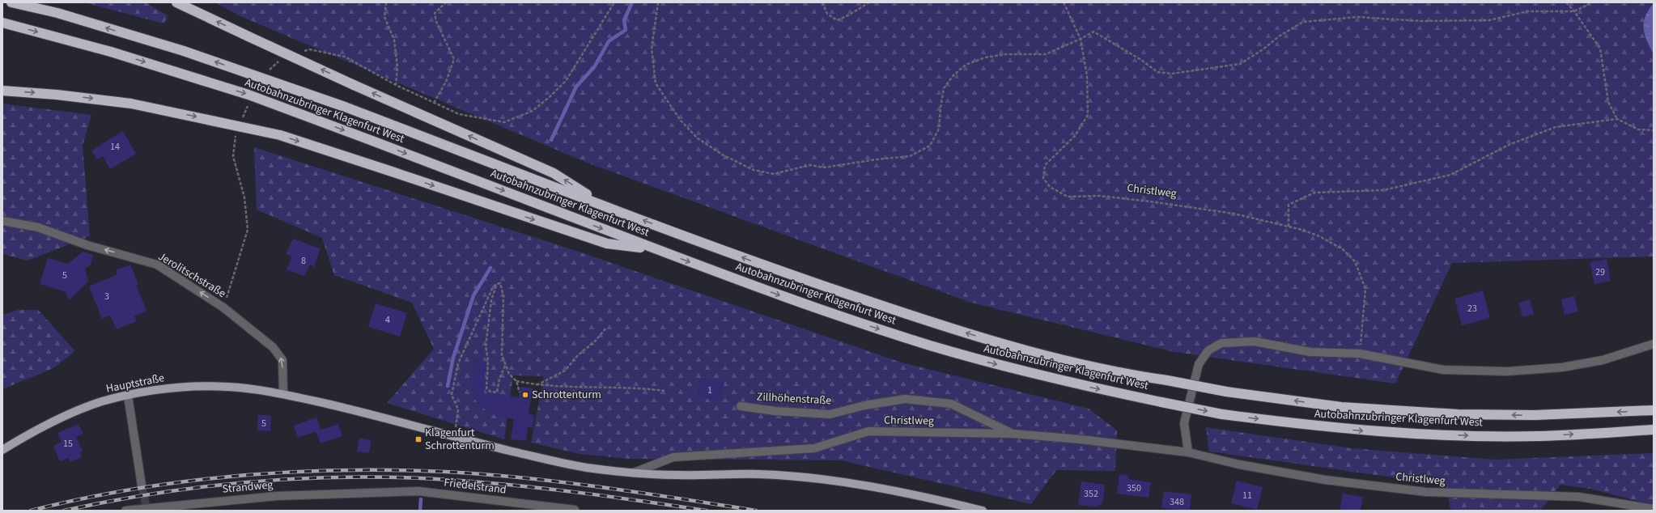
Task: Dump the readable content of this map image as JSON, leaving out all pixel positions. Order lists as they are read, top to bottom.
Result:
{
  "streets": {
    "highway": ["Autobahnzubringer Klagenfurt West"],
    "main road": ["Hauptstraße"],
    "street": [
      "Christlweg",
      "Jerolitschstraße",
      "Zillhöhenstraße",
      "Friedelstrand",
      "Strandweg"
    ]
  },
  "crossings": [
    ["Christlweg", "Hauptstraße"],
    ["Christlweg", "Zillhöhenstraße"],
    ["Jerolitschstraße", "Hauptstraße"],
    ["Friedelstrand", "Strandweg"]
  ],
  "one_way": ["Jerolitschstraße"],
  "places": {
    "other": ["Schrottenturm"],
    "transit": ["Klagenfurt Schrottenturm"]
  },
  "house_numbers": [
    "14",
    "8",
    "29",
    "5",
    "3",
    "23",
    "4",
    "1",
    "5",
    "15",
    "350",
    "352",
    "11",
    "348"
  ]
}
